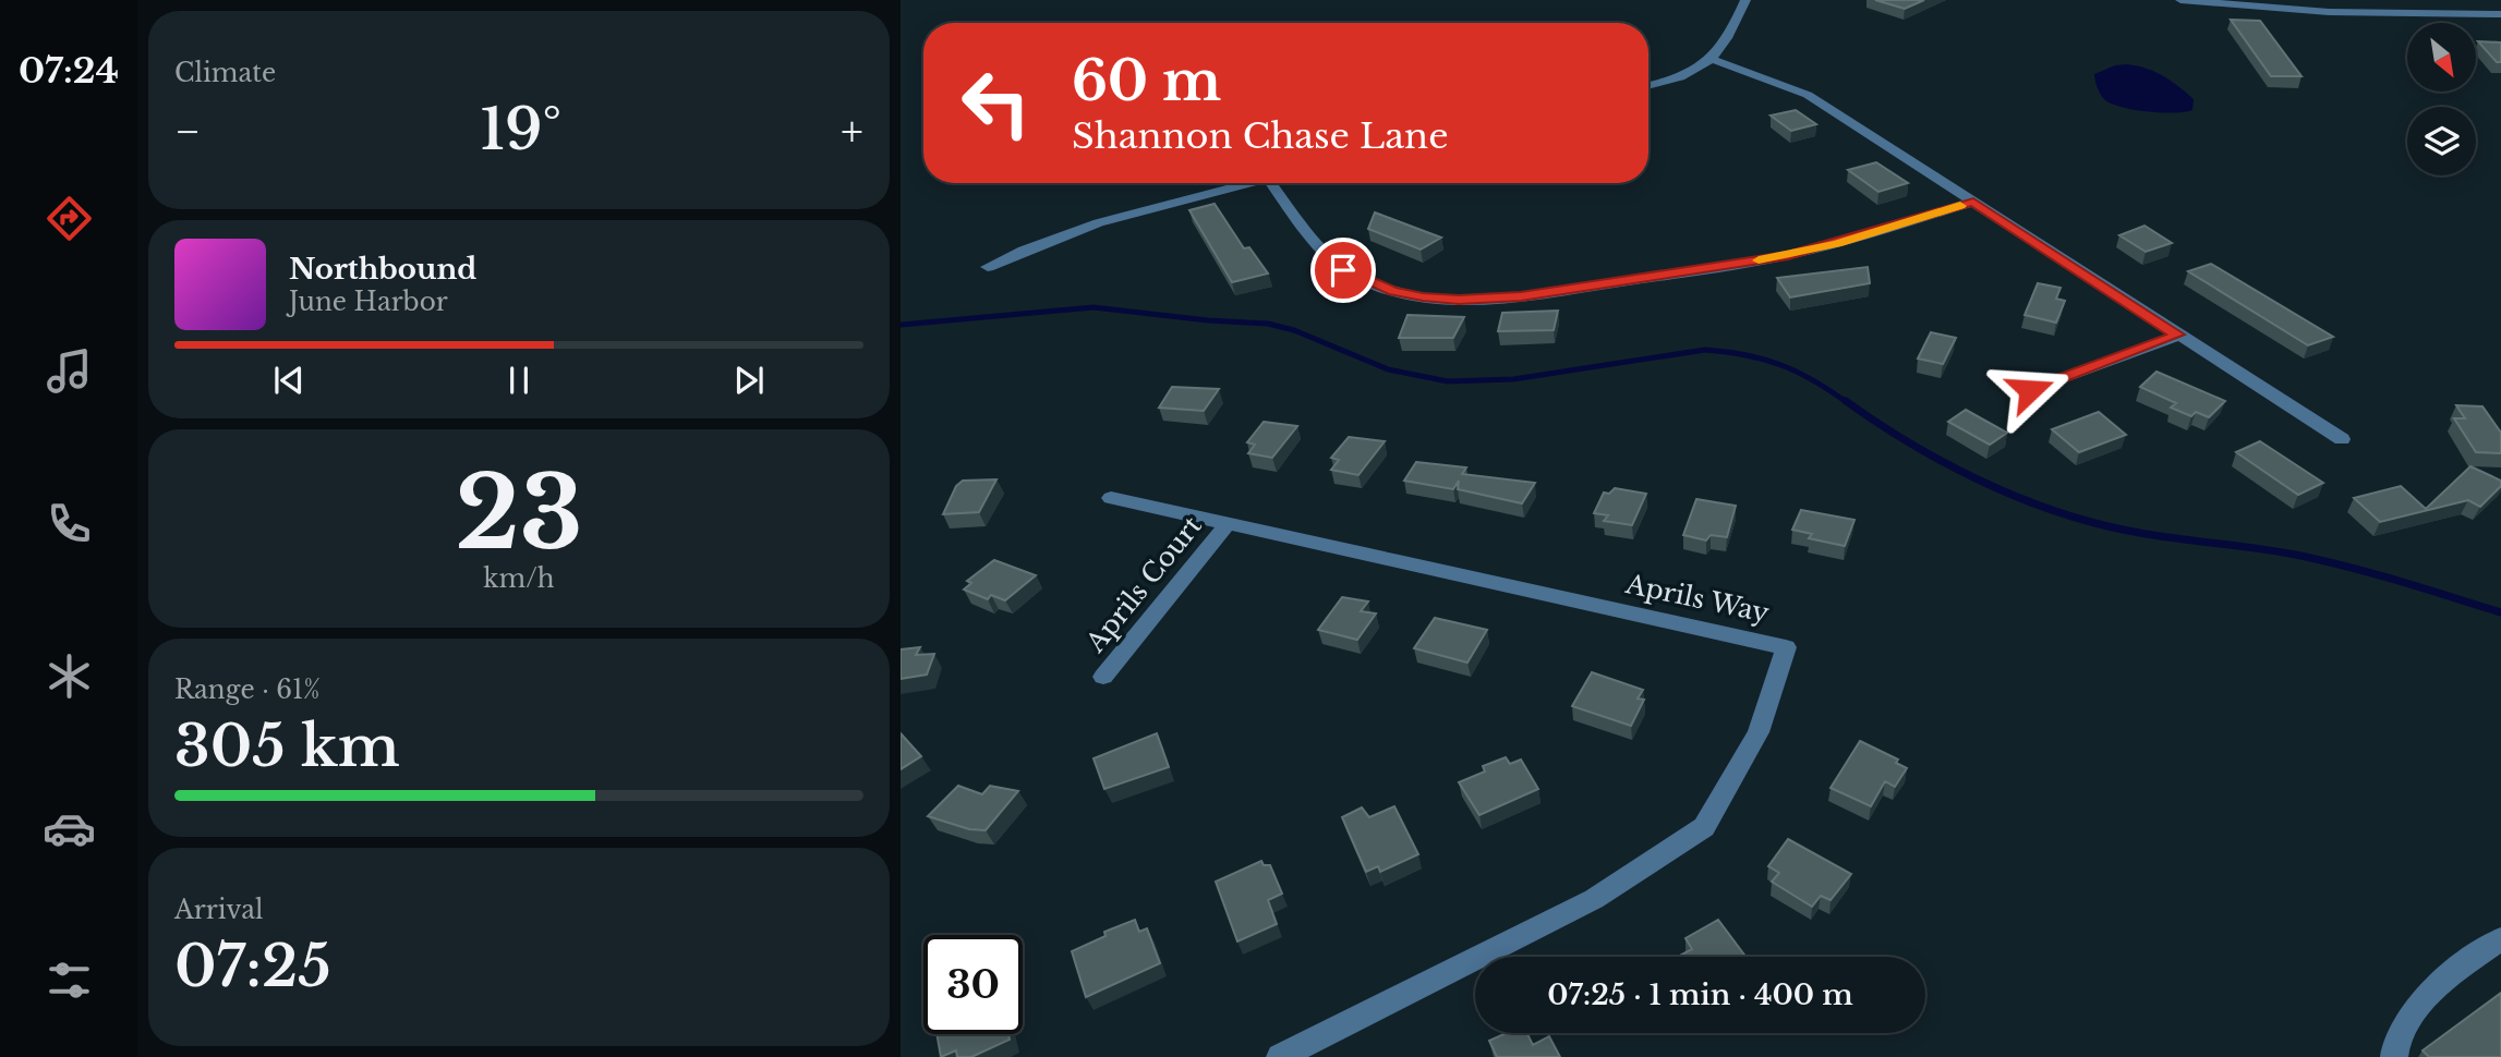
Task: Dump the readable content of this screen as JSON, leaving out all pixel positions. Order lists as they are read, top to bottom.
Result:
{
  "streets": {
    "street": ["Aprils Court", "Aprils Way"]
  },
  "crossings": [
    ["Aprils Court", "Aprils Way"]
  ],
  "north": "bottom right",
  "page": {
    "tabs": "07:24",
    "tile": [
      "Climate",
      ["23", "km/h"],
      ["Range · 61%", "305 km"],
      ["Arrival", "07:25"]
    ],
    "turn": ["60 m", "Shannon Chase Lane"],
    "heat": ["−", "19°", "+"],
    "song": ["Northbound", "June Harbor"],
    "limit": "30",
    "trip": "07:25 · 1 min · 400 m"
  }
}
